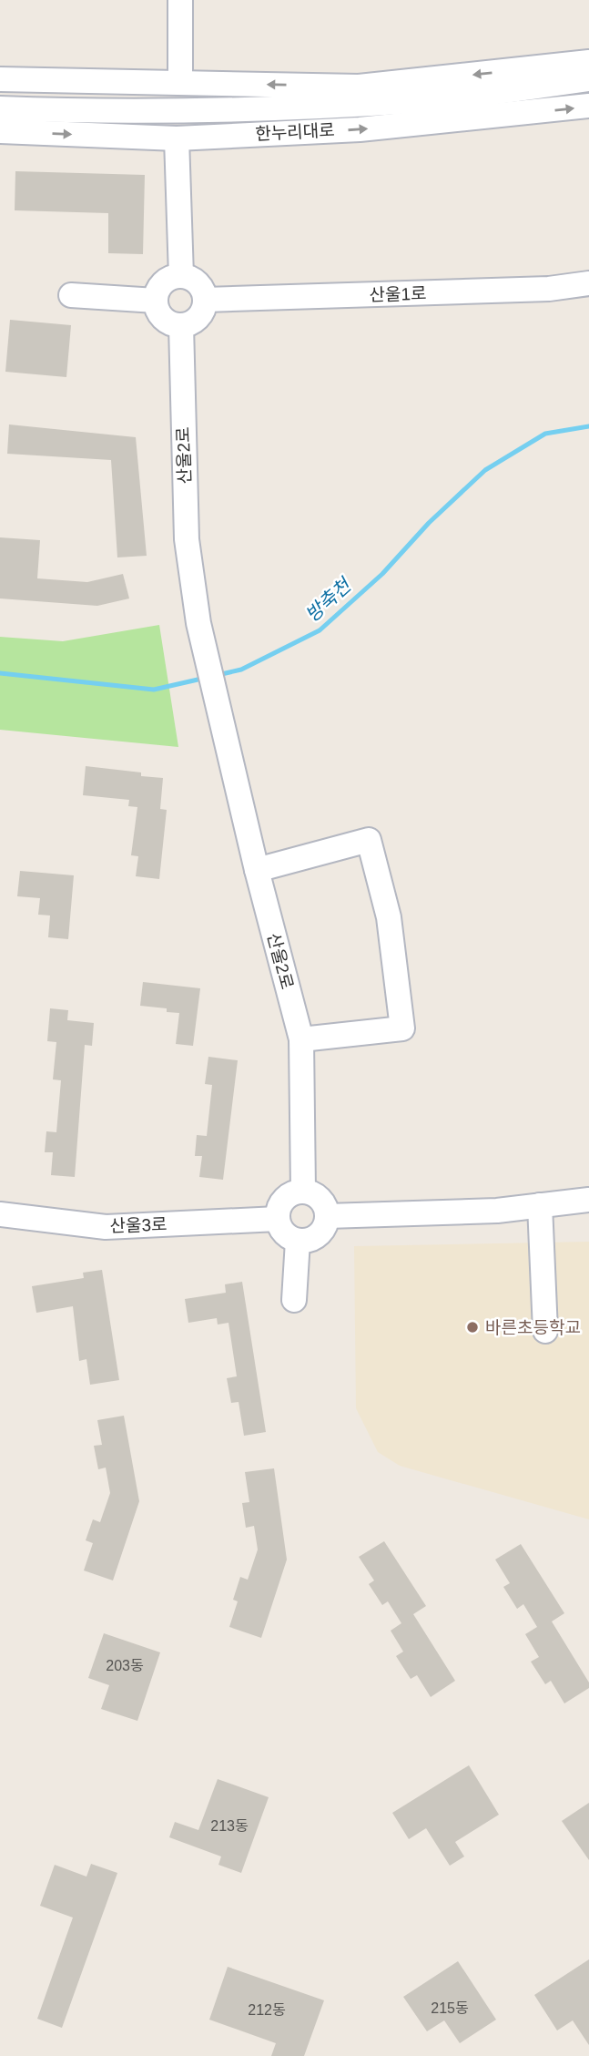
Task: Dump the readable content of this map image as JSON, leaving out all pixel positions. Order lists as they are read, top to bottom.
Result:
{
  "streets": {
    "street": [
      "한누리대로",
      "산울1로",
      "산울2로",
      "산울3로"
    ]
  },
  "crossings": [
    ["산울1로", "산울2로"],
    ["산울2로", "산울3로"]
  ],
  "water": ["방축천"],
  "places": ["바른초등학교"],
  "house_numbers": [
    "203동",
    "213동",
    "215동",
    "212동"
  ]
}
